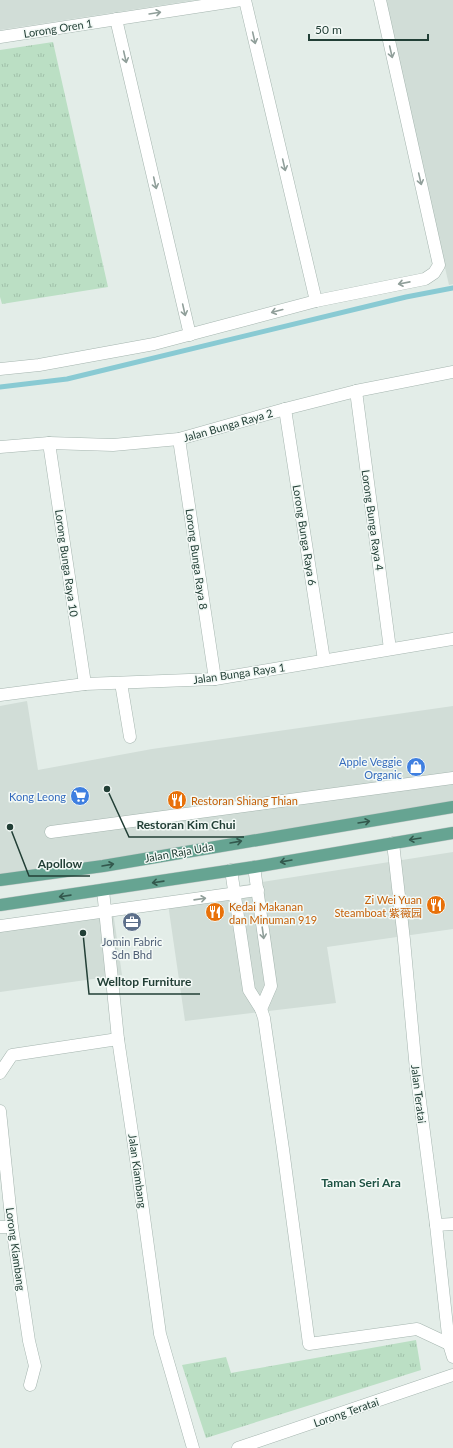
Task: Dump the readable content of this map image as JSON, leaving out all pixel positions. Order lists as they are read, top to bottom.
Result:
{
  "streets": {
    "main road": ["Jalan Raja Uda"],
    "street": [
      "Lorong Oren 1",
      "Jalan Bunga Raya 2",
      "Lorong Bunga Raya 4",
      "Lorong Bunga Raya 6",
      "Lorong Bunga Raya 8",
      "Lorong Bunga Raya 10",
      "Jalan Bunga Raya 1",
      "Jalan Teratai",
      "Jalan Kiambang",
      "Lorong Kiambang",
      "Lorong Teratai"
    ]
  },
  "crossings": [
    ["Jalan Bunga Raya 2", "Lorong Bunga Raya 4"],
    ["Jalan Bunga Raya 2", "Lorong Bunga Raya 6"],
    ["Jalan Bunga Raya 2", "Lorong Bunga Raya 8"],
    ["Jalan Bunga Raya 2", "Lorong Bunga Raya 10"],
    ["Lorong Bunga Raya 4", "Jalan Bunga Raya 1"],
    ["Lorong Bunga Raya 6", "Jalan Bunga Raya 1"],
    ["Lorong Bunga Raya 8", "Jalan Bunga Raya 1"],
    ["Lorong Bunga Raya 10", "Jalan Bunga Raya 1"]
  ],
  "one_way": ["Lorong Oren 1"],
  "districts": ["Taman Seri Ara"],
  "places": {
    "shop": ["Apple Veggie Organic"],
    "other": ["Restoran Kim Chui", "Apollow", "Welltop Furniture"],
    "supermarket": ["Kong Leong"],
    "restaurant": ["Restoran Shiang Thian", "Zi Wei Yuan Steamboat 紫薇园", "Kedai Makanan dan Minuman 919"],
    "office": ["Jomin Fabric Sdn Bhd"]
  },
  "scale_bar": "50 m"
}
